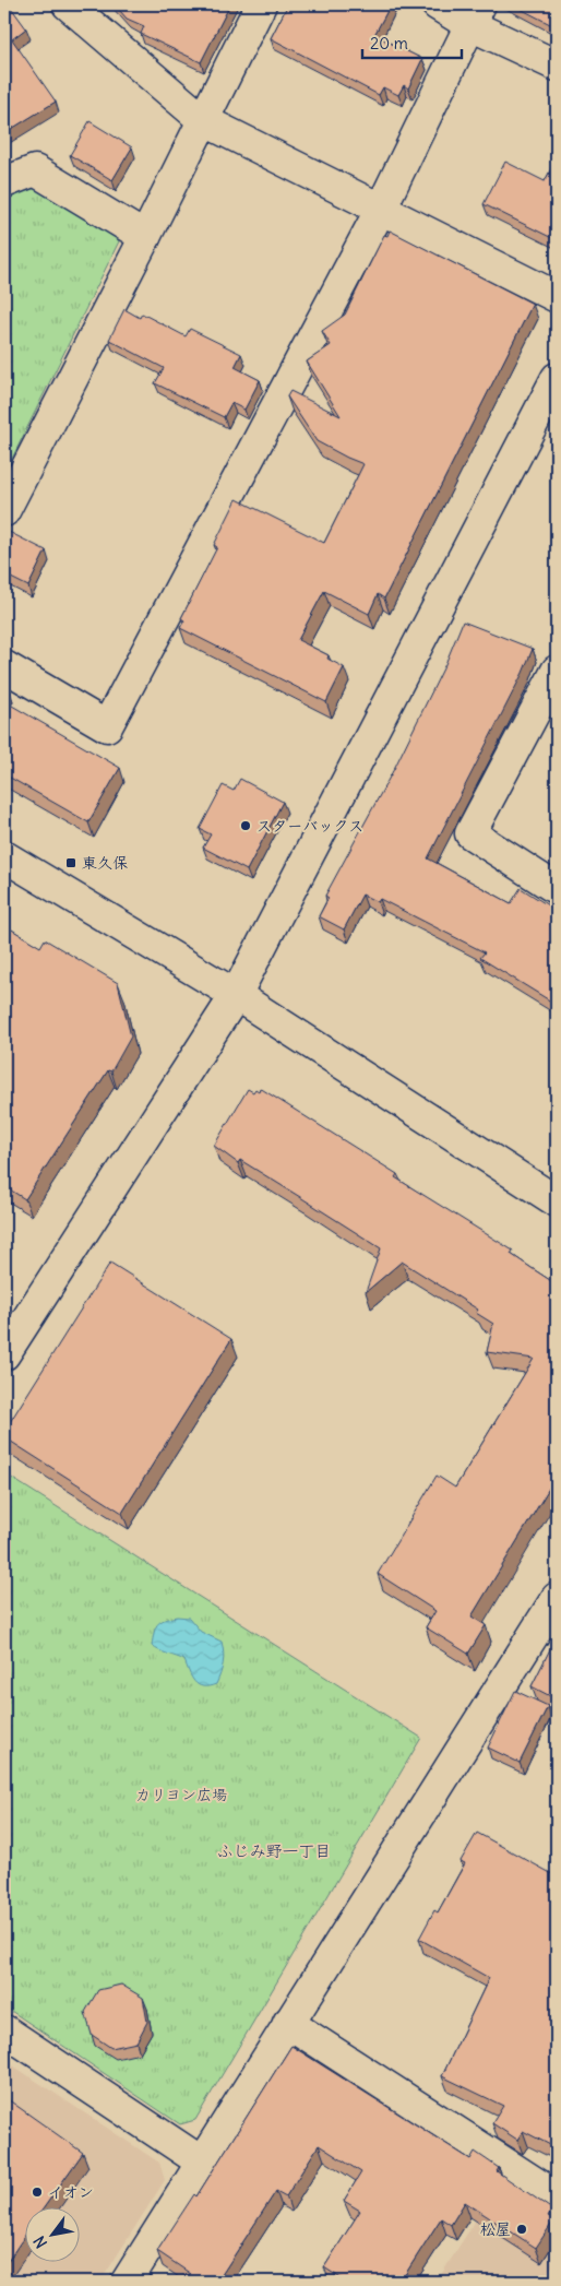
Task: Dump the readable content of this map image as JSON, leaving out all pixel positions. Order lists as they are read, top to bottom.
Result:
{
  "districts": ["ふじみ野一丁目"],
  "parks": ["カリヨン広場"],
  "places": {
    "other": ["スターバックス", "イオン", "松屋"],
    "transit": ["東久保"]
  },
  "scale_bar": "20 m",
  "north": "bottom left"
}
